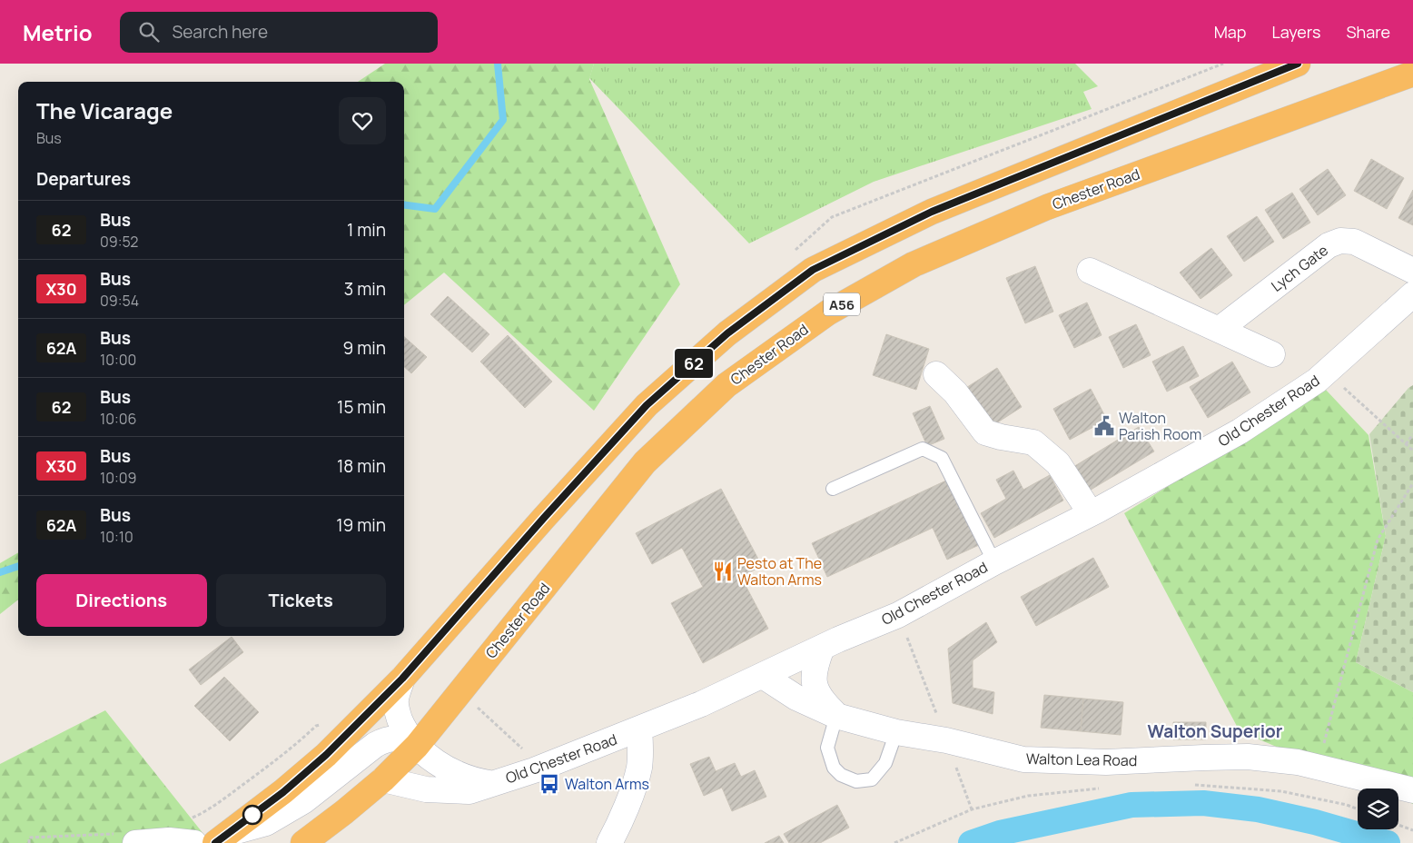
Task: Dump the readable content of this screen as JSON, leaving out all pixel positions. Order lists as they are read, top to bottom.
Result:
{
  "streets": {
    "highway": ["Chester Road", "A56"],
    "street": ["Lych Gate", "Old Chester Road", "Walton Lea Road"]
  },
  "crossings": [
    ["Chester Road", "A56"],
    ["Chester Road", "Old Chester Road"],
    ["Old Chester Road", "Walton Lea Road"]
  ],
  "districts": ["Walton Superior"],
  "places": {
    "public building": ["Walton Parish Room"],
    "restaurant": ["Pesto at The Walton Arms"],
    "bus stop": ["Walton Arms"]
  },
  "lines": ["bus line 62"],
  "page": {
    "header": "Metrio",
    "search": "Search here",
    "nav": ["Map", "Layers", "Share"],
    "on_map": "62",
    "heading": [
      ["The Vicarage", "Bus"],
      "Departures"
    ],
    "list": [
      {
        "mark": "62",
        "name": "Bus",
        "note": "09:52",
        "value": "1 min"
      },
      {
        "mark": "X30",
        "name": "Bus",
        "note": "09:54",
        "value": "3 min"
      },
      {
        "mark": "62A",
        "name": "Bus",
        "note": "10:00",
        "value": "9 min"
      },
      {
        "mark": "62",
        "name": "Bus",
        "note": "10:06",
        "value": "15 min"
      },
      {
        "mark": "X30",
        "name": "Bus",
        "note": "10:09",
        "value": "18 min"
      },
      {
        "mark": "62A",
        "name": "Bus",
        "note": "10:10",
        "value": "19 min"
      }
    ],
    "buttons": ["Directions", "Tickets"]
  }
}
